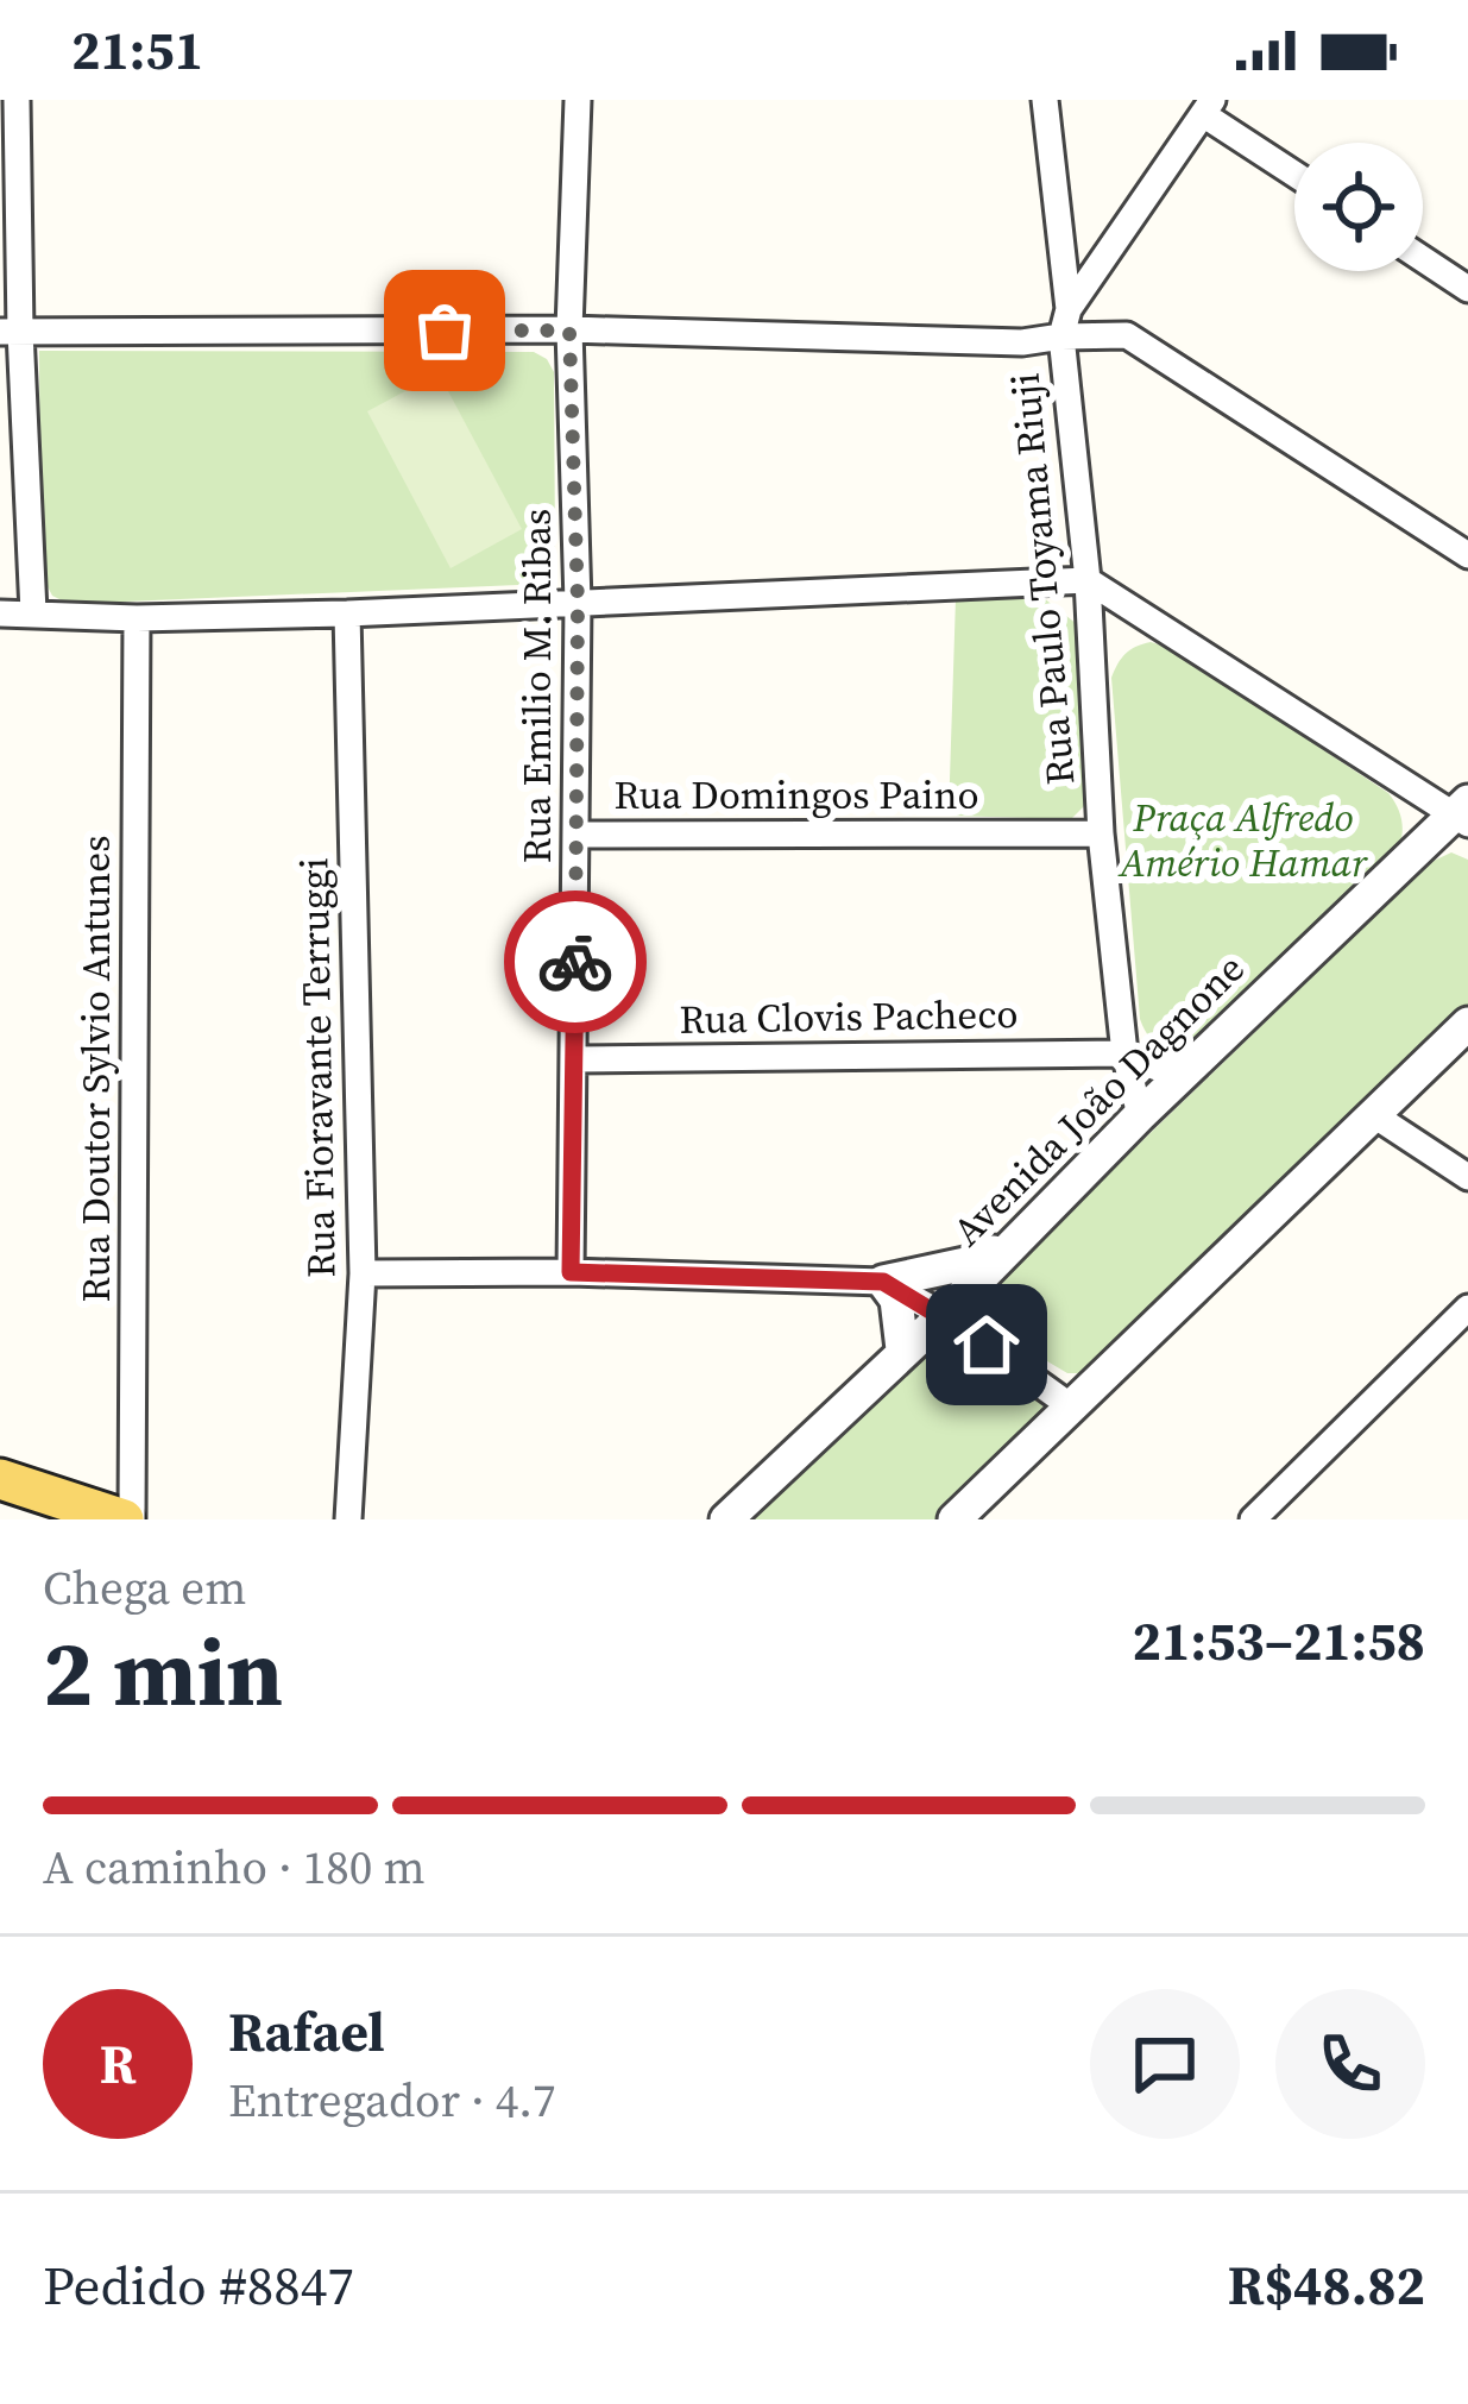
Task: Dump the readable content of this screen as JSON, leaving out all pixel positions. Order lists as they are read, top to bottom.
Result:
{
  "streets": {
    "street": [
      "Rua Paulo Toyama Riuji",
      "Rua Emilio M. Ribas",
      "Rua Domingos Paino",
      "Rua Clovis Pacheco",
      "Rua Fioravante Terruggi",
      "Rua Doutor Sylvio Antunes",
      "Avenida João Dagnone"
    ]
  },
  "crossings": [
    ["Rua Paulo Toyama Riuji", "Rua Domingos Paino"],
    ["Rua Paulo Toyama Riuji", "Rua Clovis Pacheco"],
    ["Rua Paulo Toyama Riuji", "Avenida João Dagnone"],
    ["Rua Emilio M. Ribas", "Rua Domingos Paino"],
    ["Rua Emilio M. Ribas", "Rua Clovis Pacheco"]
  ],
  "parks": ["Praça Alfredo Amério Hamar"],
  "page": {
    "status": "21:51",
    "heading": ["2 min", "Chega em", "21:53–21:58"],
    "panel": [
      "Rafael",
      "Entregador · 4.7",
      "Pedido #8847",
      "R$48.82"
    ],
    "bar": "A caminho · 180 m",
    "round": "R"
  }
}
